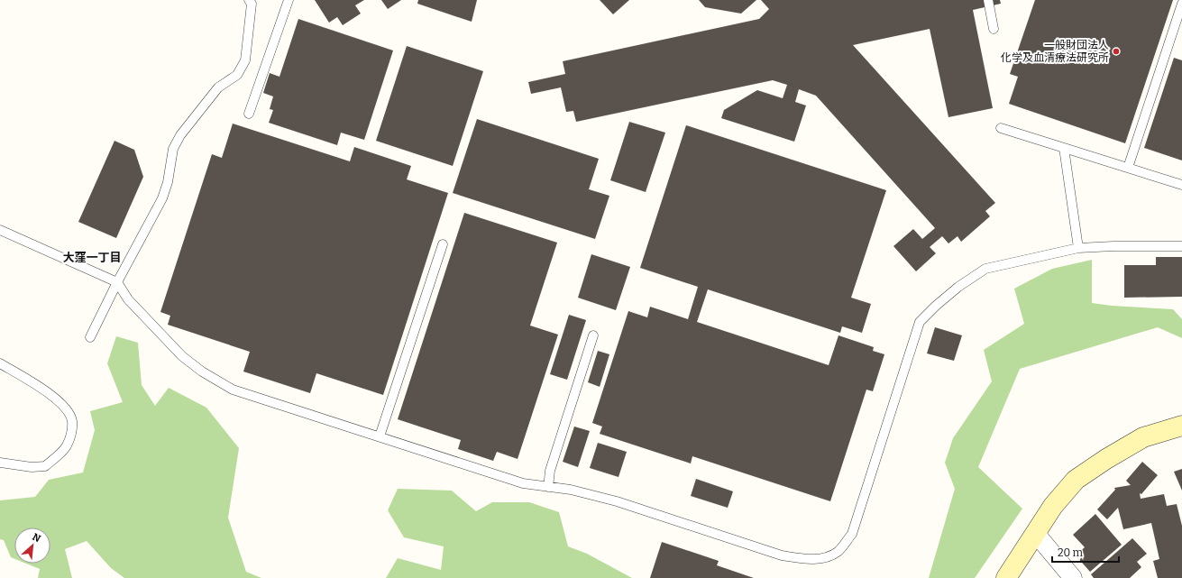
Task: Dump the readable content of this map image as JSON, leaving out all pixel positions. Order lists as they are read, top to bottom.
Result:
{
  "districts": ["大窪一丁目"],
  "places": ["一般財団法人 化学及血清療法研究所"],
  "scale_bar": "20 m",
  "north": "top right"
}
